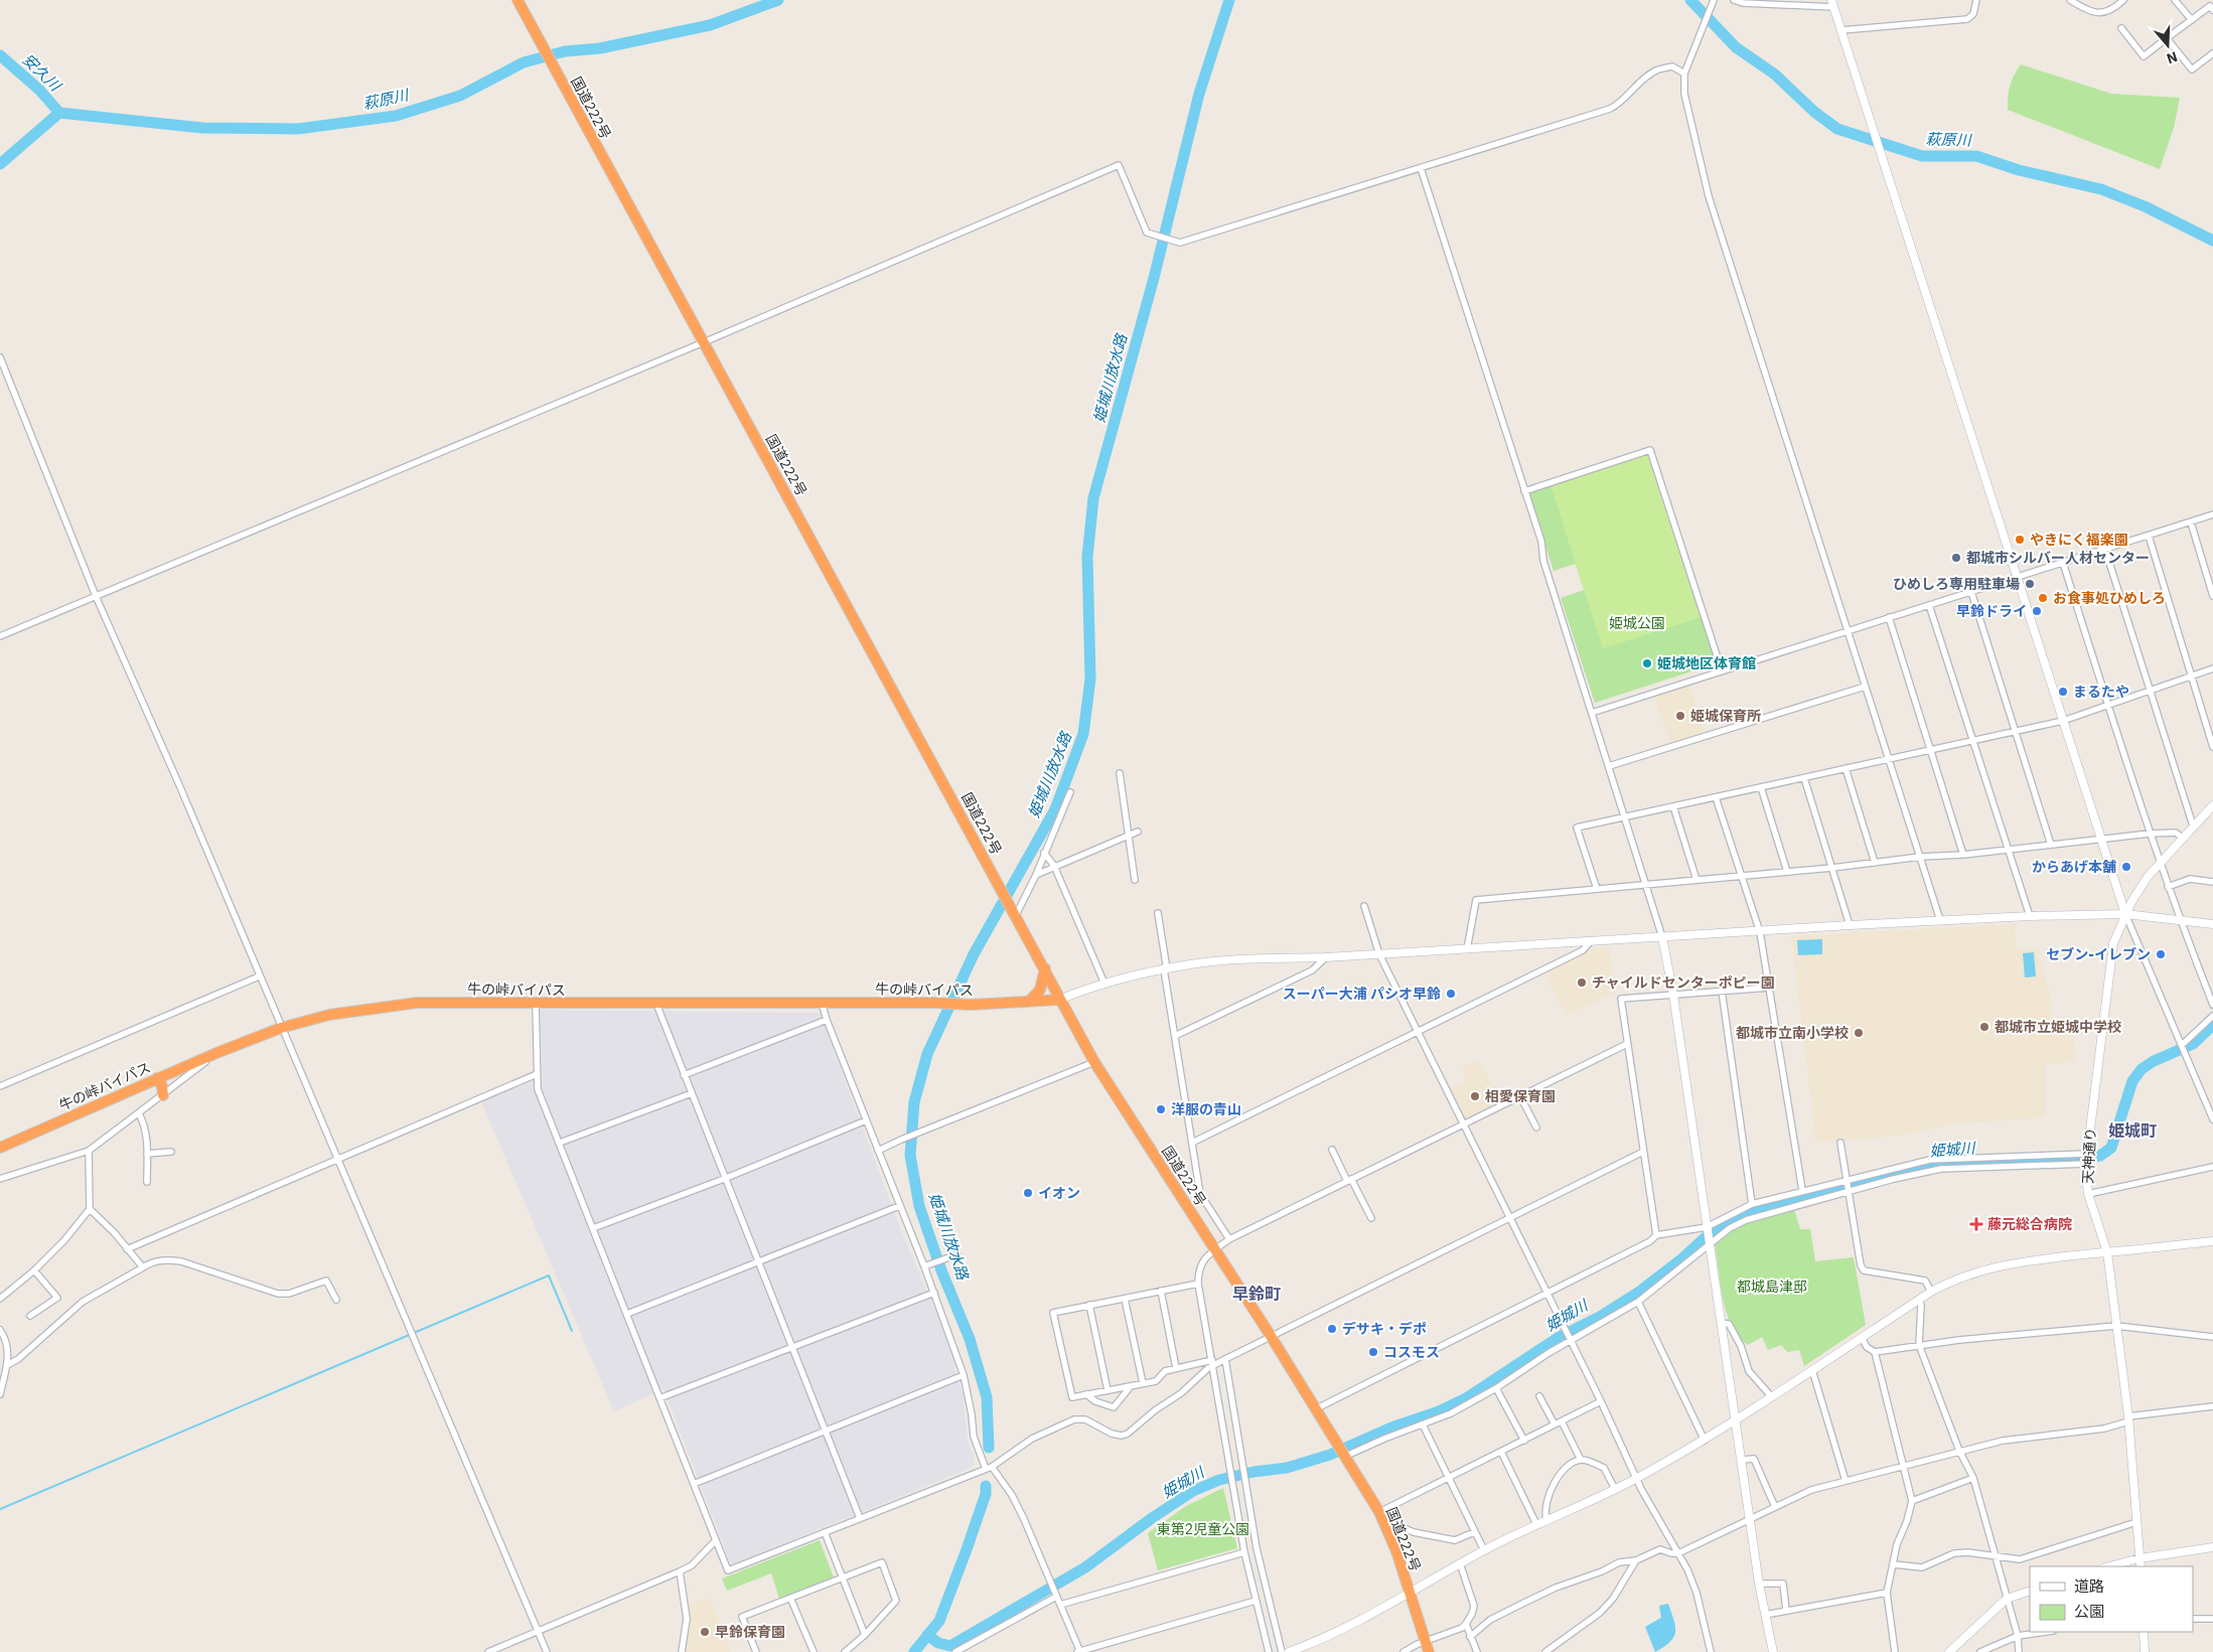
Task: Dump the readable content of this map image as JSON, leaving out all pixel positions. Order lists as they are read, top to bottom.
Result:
{
  "streets": {
    "highway": ["国道222号", "牛の峠バイパス"],
    "street": ["天神通り"]
  },
  "crossings": [
    ["国道222号", "牛の峠バイパス"]
  ],
  "districts": ["姫城町", "早鈴町"],
  "water": [
    "安久川",
    "萩原川",
    "姫城川放水路",
    "姫城川"
  ],
  "parks": ["姫城公園", "都城島津邸", "東第2児童公園"],
  "places": {
    "other": [
      "やきにく福楽園",
      "都城市シルバー人材センター",
      "ひめしろ専用駐車場",
      "お食事処ひめしろ",
      "早鈴ドライ",
      "姫城地区体育館",
      "まるたや",
      "姫城保育所",
      "からあげ本舗",
      "セブン-イレブン",
      "チャイルドセンターポピー園",
      "スーパー大浦 パシオ早鈴",
      "都城市立姫城中学校",
      "都城市立南小学校",
      "相愛保育園",
      "洋服の青山",
      "イオン",
      "デサキ・デポ",
      "コスモス",
      "早鈴保育園"
    ],
    "health": ["藤元総合病院"]
  },
  "legend": ["道路", "公園"],
  "north": "bottom"
}
